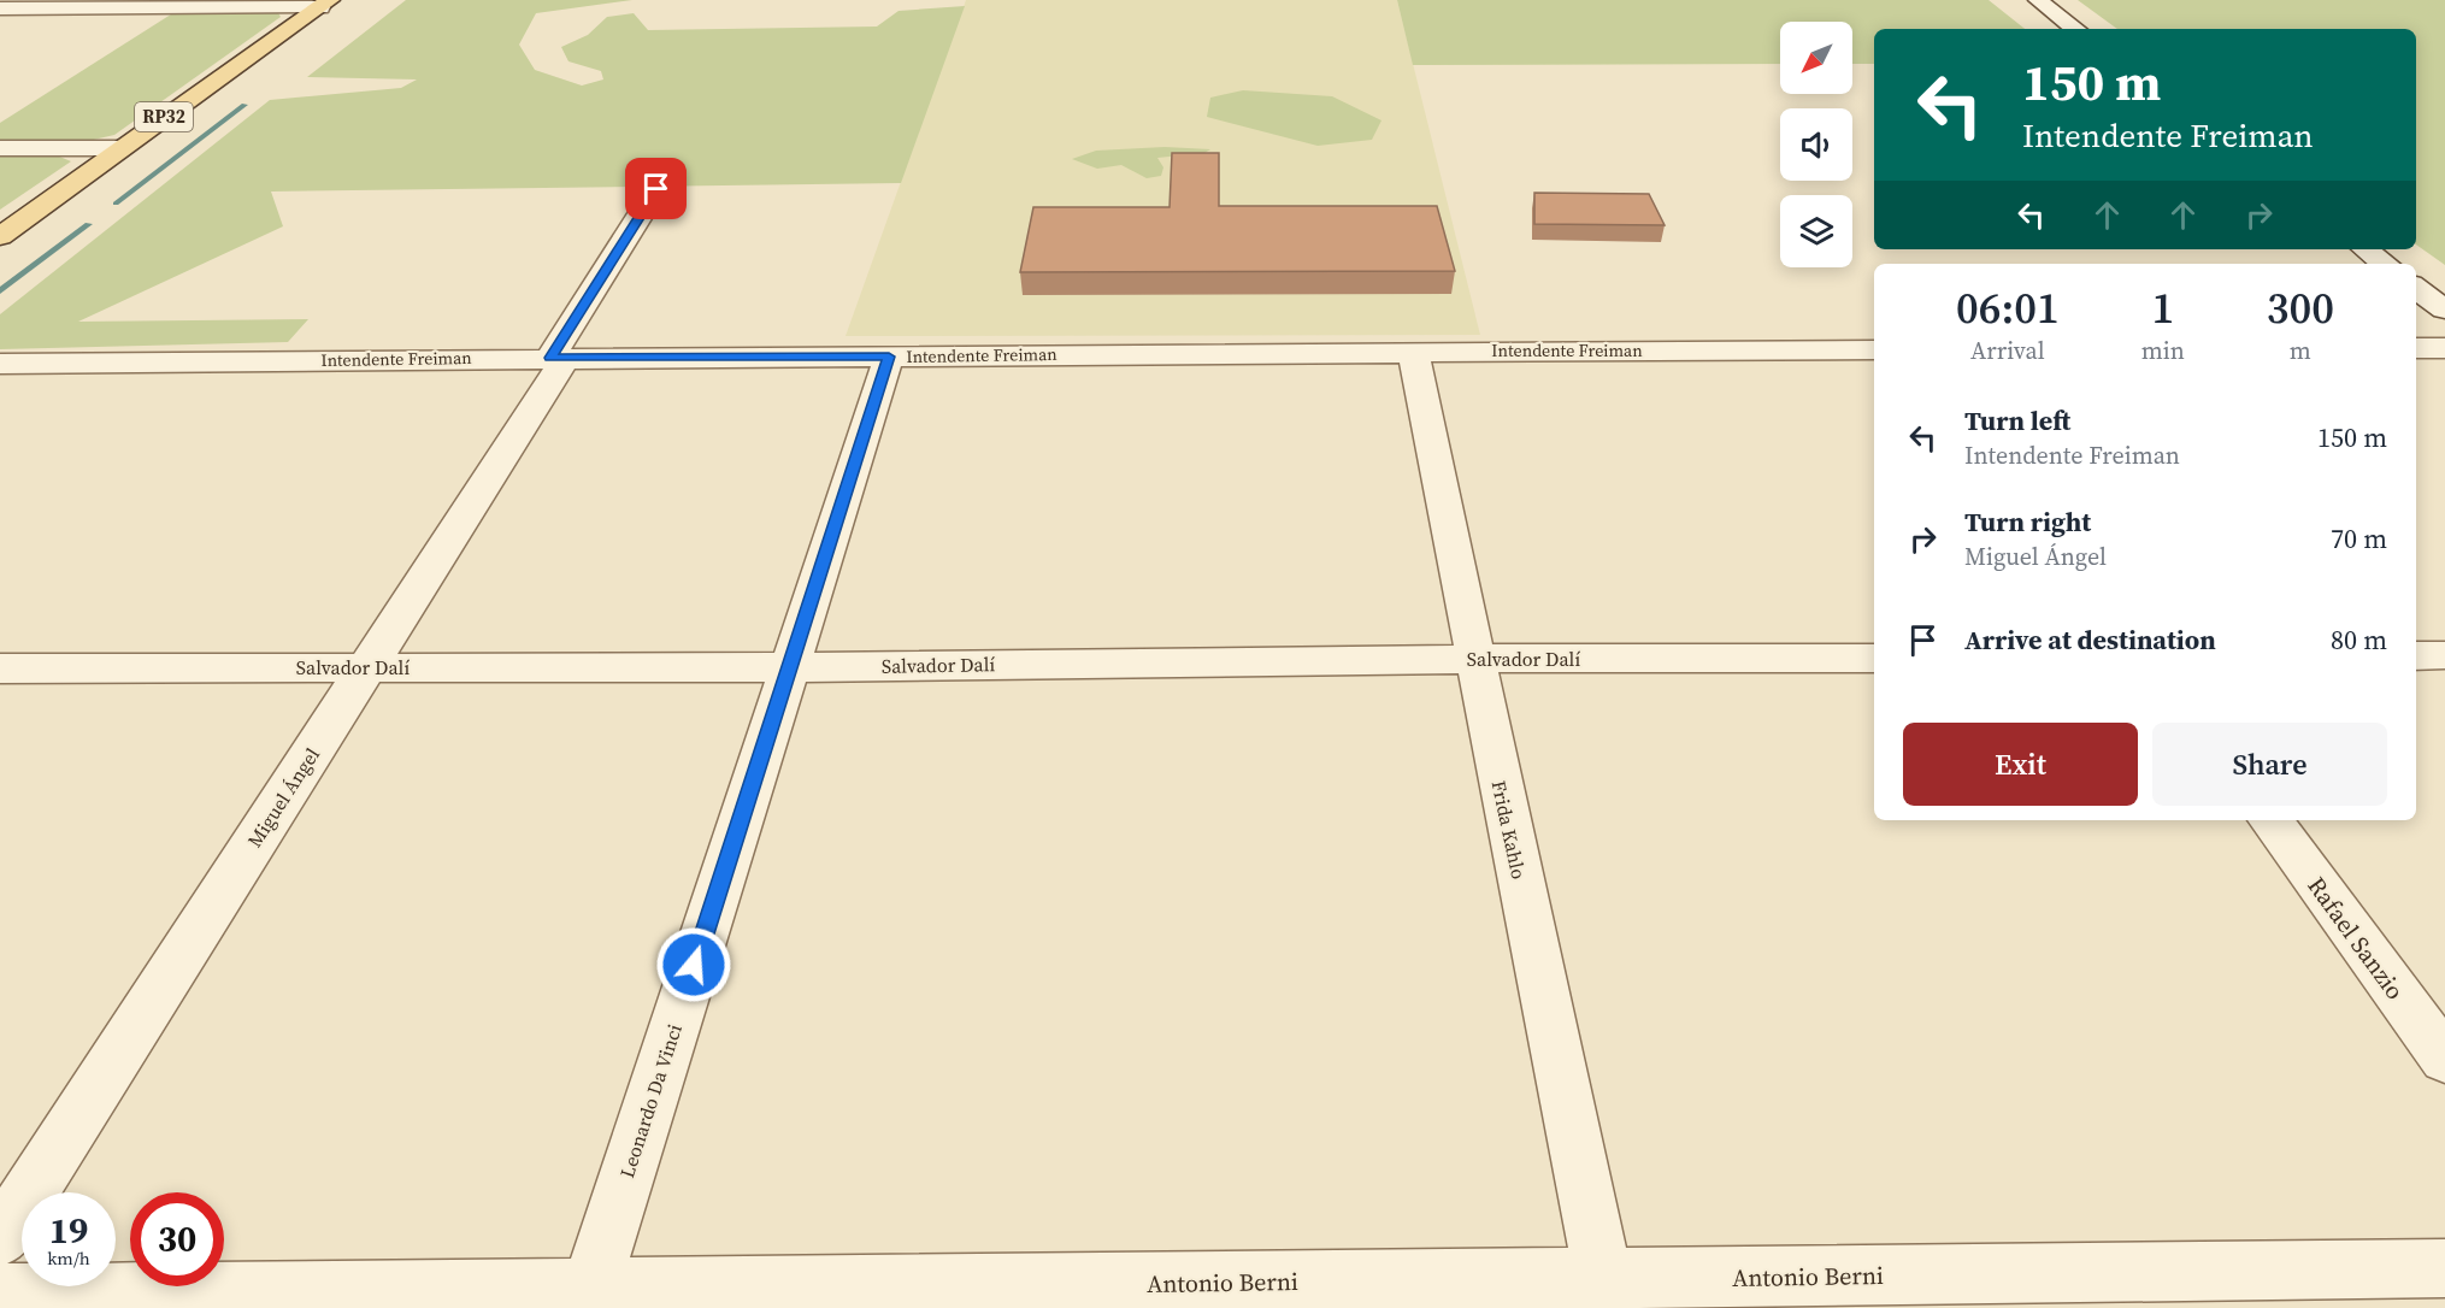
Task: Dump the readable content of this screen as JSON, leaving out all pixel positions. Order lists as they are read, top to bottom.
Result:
{
  "streets": {
    "main road": ["RP32"],
    "street": [
      "Intendente Freiman",
      "Salvador Dalí",
      "Miguel Ángel",
      "Frida Kahlo",
      "Rafael Sanzio",
      "Leonardo Da Vinci",
      "Antonio Berni"
    ]
  },
  "crossings": [
    ["Intendente Freiman", "Miguel Ángel"],
    ["Intendente Freiman", "Frida Kahlo"],
    ["Intendente Freiman", "Leonardo Da Vinci"],
    ["Salvador Dalí", "Miguel Ángel"],
    ["Salvador Dalí", "Frida Kahlo"],
    ["Salvador Dalí", "Leonardo Da Vinci"],
    ["Frida Kahlo", "Antonio Berni"],
    ["Leonardo Da Vinci", "Antonio Berni"]
  ],
  "north": "bottom left",
  "page": {
    "turn": ["150 m", "Intendente Freiman"],
    "eta": [
      "06:01",
      "Arrival",
      "1",
      "min",
      "300",
      "m"
    ],
    "list": [
      {
        "name": "Turn left",
        "note": "Intendente Freiman",
        "value": "150 m"
      },
      {
        "name": "Turn right",
        "note": "Miguel Ángel",
        "value": "70 m"
      },
      {
        "name": "Arrive at destination",
        "value": "80 m"
      }
    ],
    "buttons": ["Exit", "Share"],
    "speed": "19 km/h",
    "limit": "30"
  }
}
